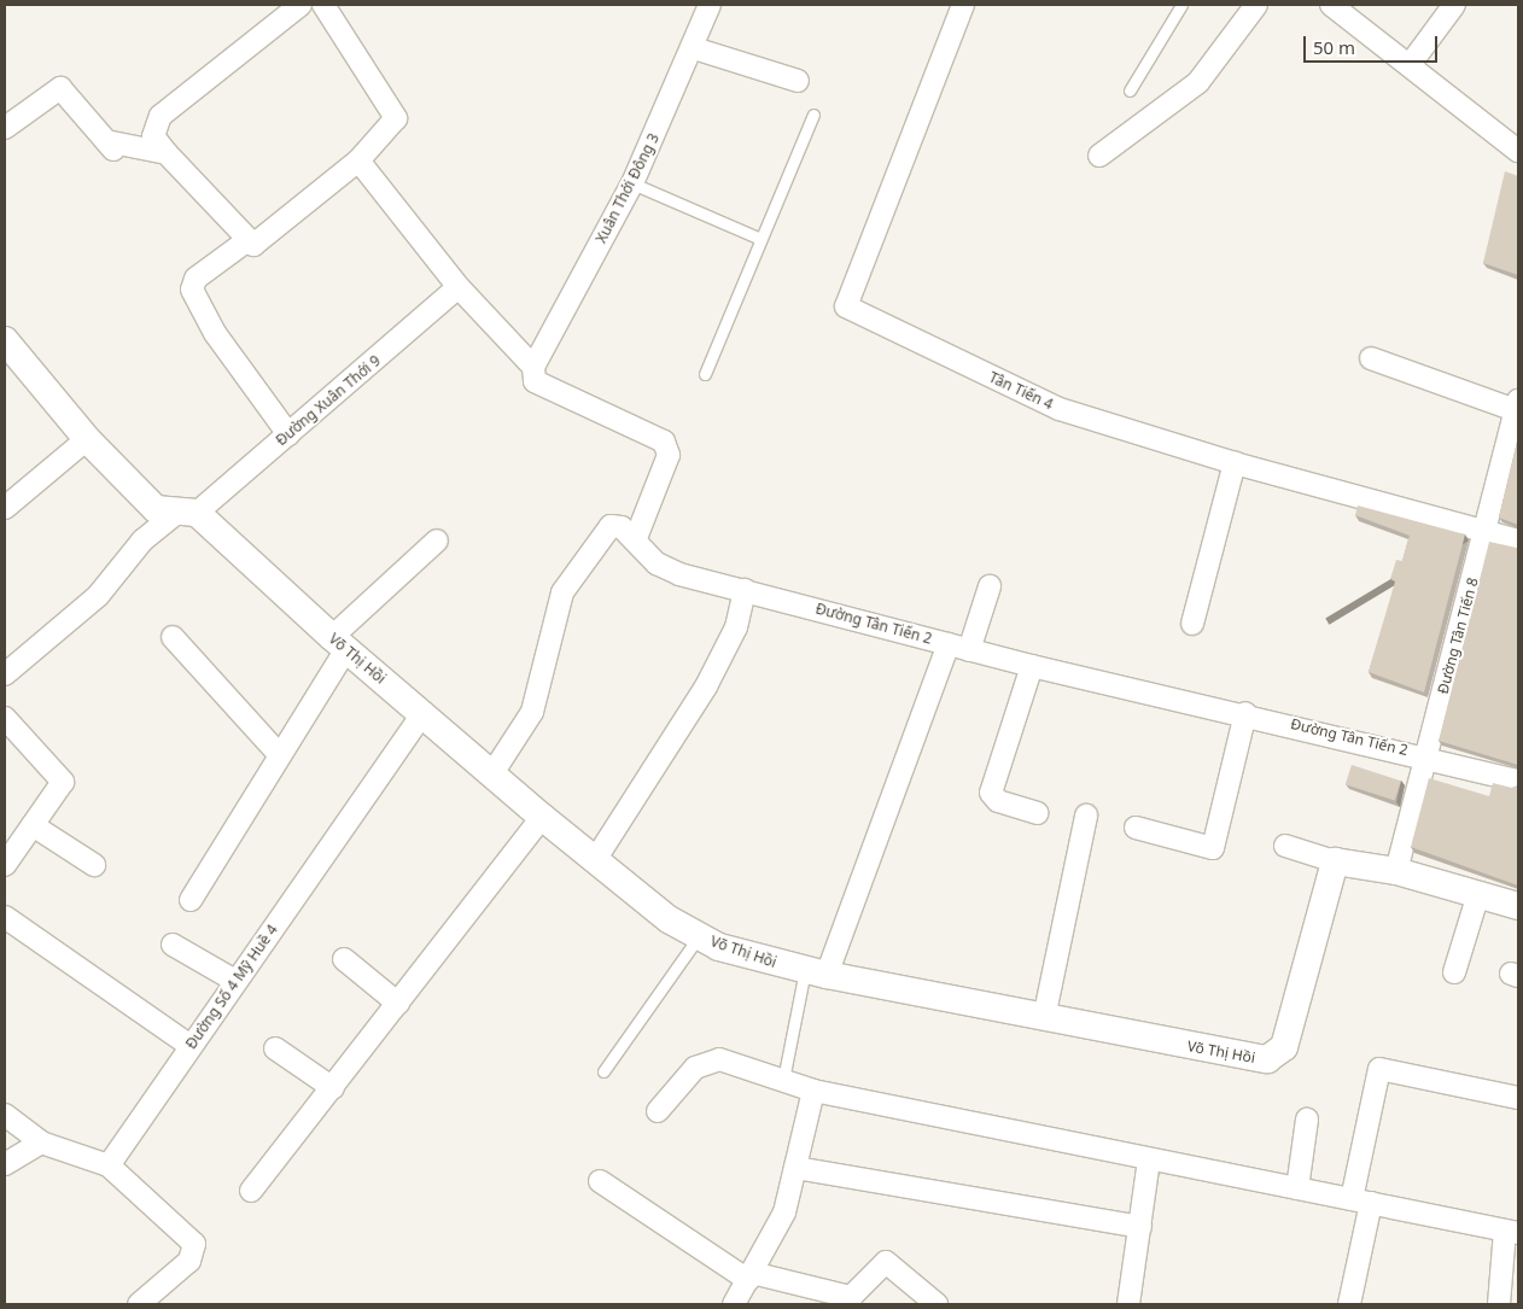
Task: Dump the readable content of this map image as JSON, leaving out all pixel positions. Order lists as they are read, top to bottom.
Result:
{
  "streets": {
    "street": [
      "Xuân Thới Đông 3",
      "Tân Tiến 4",
      "Đường Xuân Thới 9",
      "Đường Tân Tiến 2",
      "Đường Tân Tiến 8",
      "Võ Thị Hồi",
      "Đường Số 4 Mỹ Huề 4"
    ]
  },
  "crossings": [
    ["Tân Tiến 4", "Đường Tân Tiến 8"],
    ["Đường Xuân Thới 9", "Võ Thị Hồi"],
    ["Đường Tân Tiến 2", "Đường Tân Tiến 8"],
    ["Đường Tân Tiến 2", "Võ Thị Hồi"],
    ["Võ Thị Hồi", "Đường Số 4 Mỹ Huề 4"]
  ],
  "scale_bar": "50 m"
}
